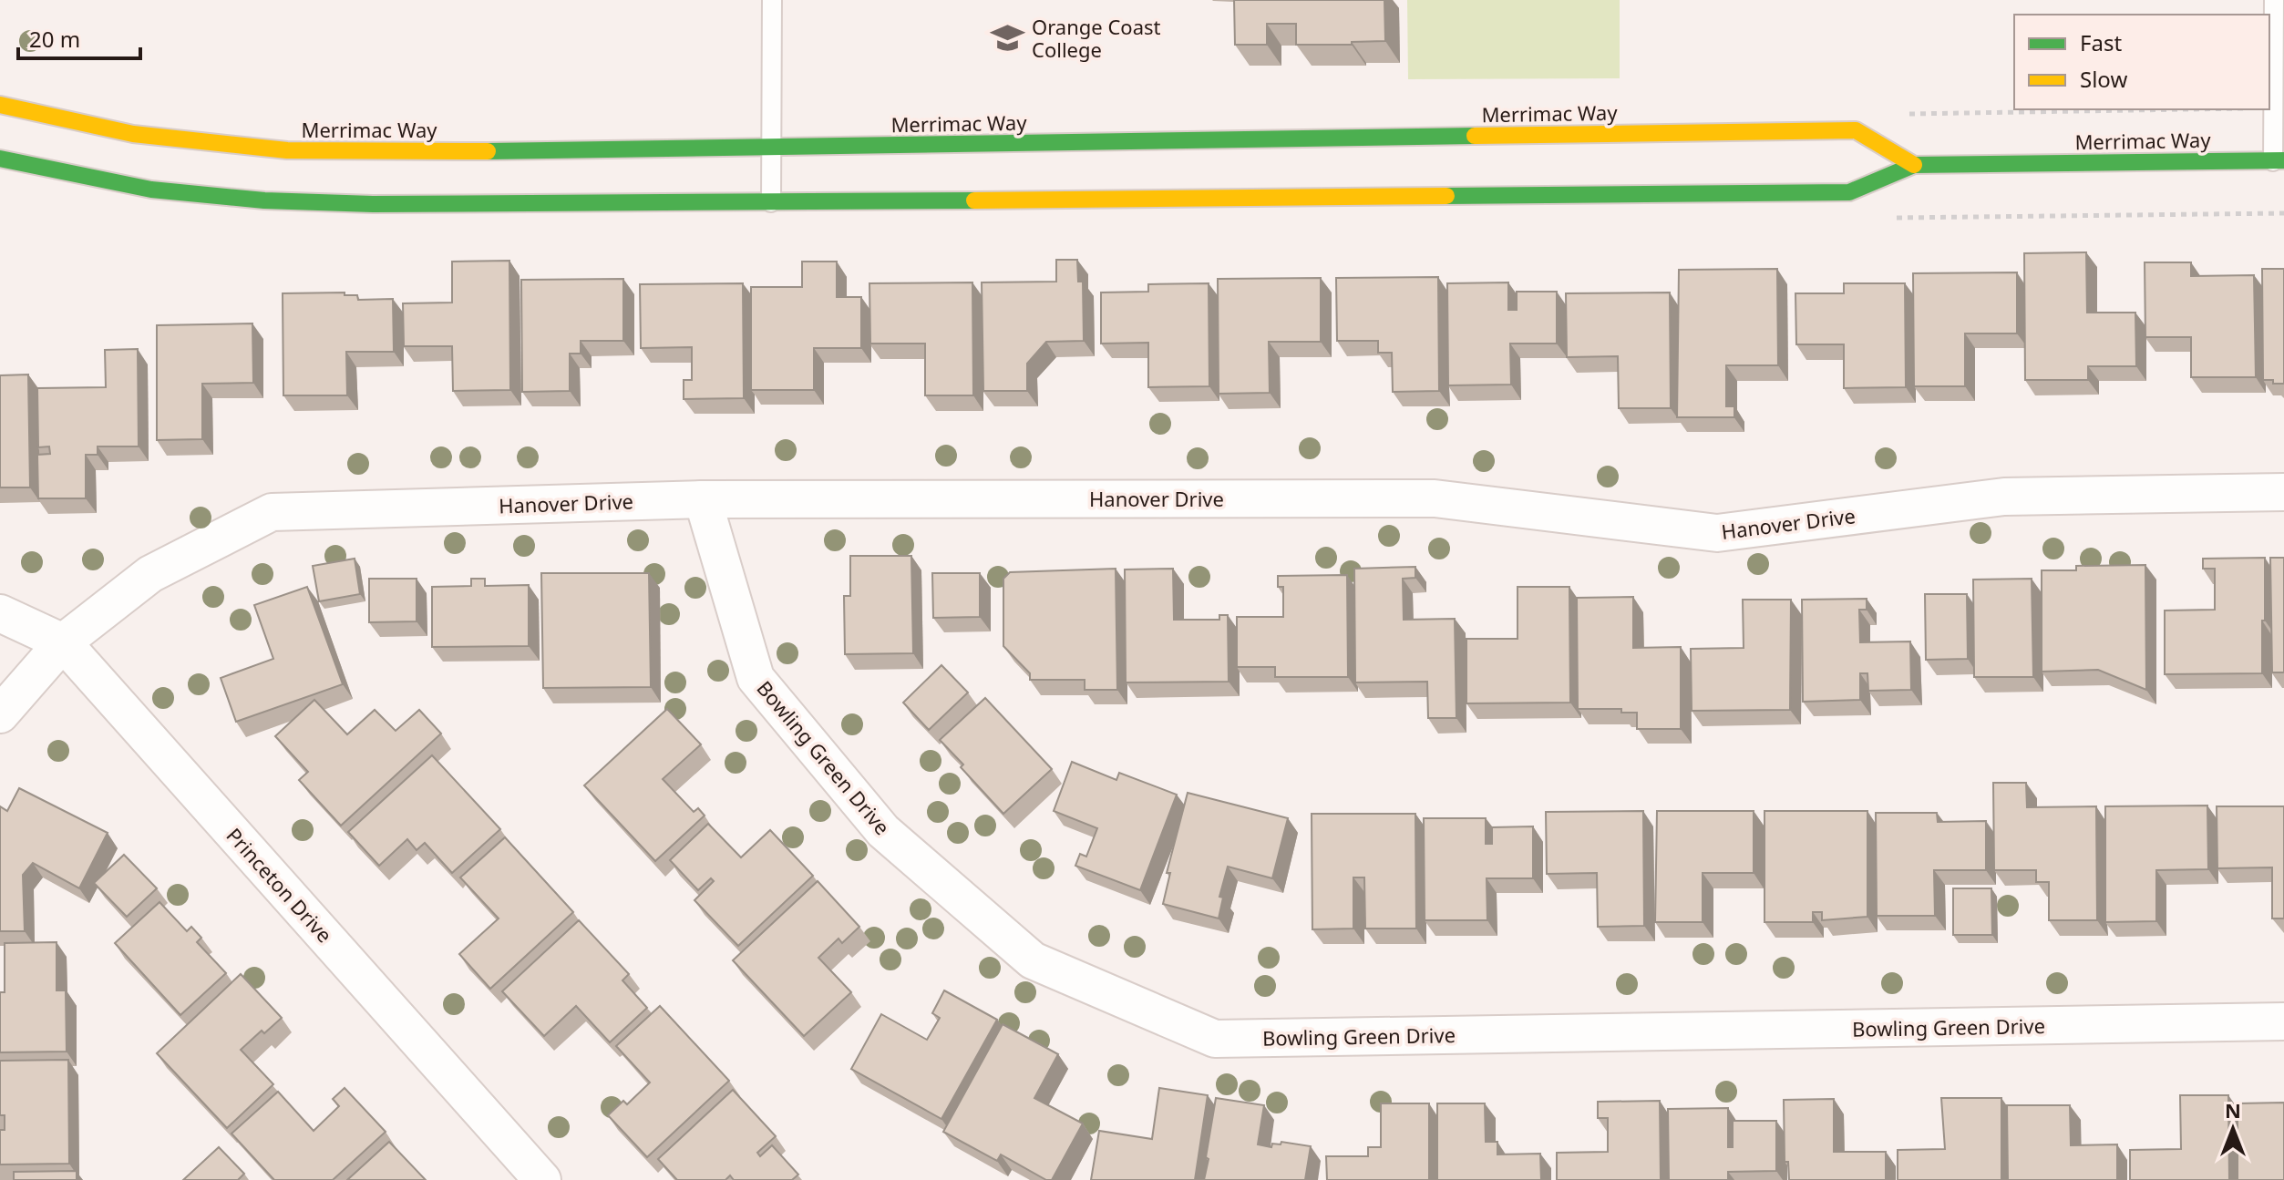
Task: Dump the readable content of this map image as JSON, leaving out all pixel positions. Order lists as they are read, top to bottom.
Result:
{
  "streets": {
    "street": [
      "Merrimac Way",
      "Hanover Drive",
      "Bowling Green Drive",
      "Princeton Drive"
    ]
  },
  "crossings": [
    ["Hanover Drive", "Bowling Green Drive"],
    ["Hanover Drive", "Princeton Drive"]
  ],
  "places": {
    "school or university": ["Orange Coast College"]
  },
  "legend": ["Fast", "Slow"],
  "scale_bar": "20 m",
  "north": "top"
}
